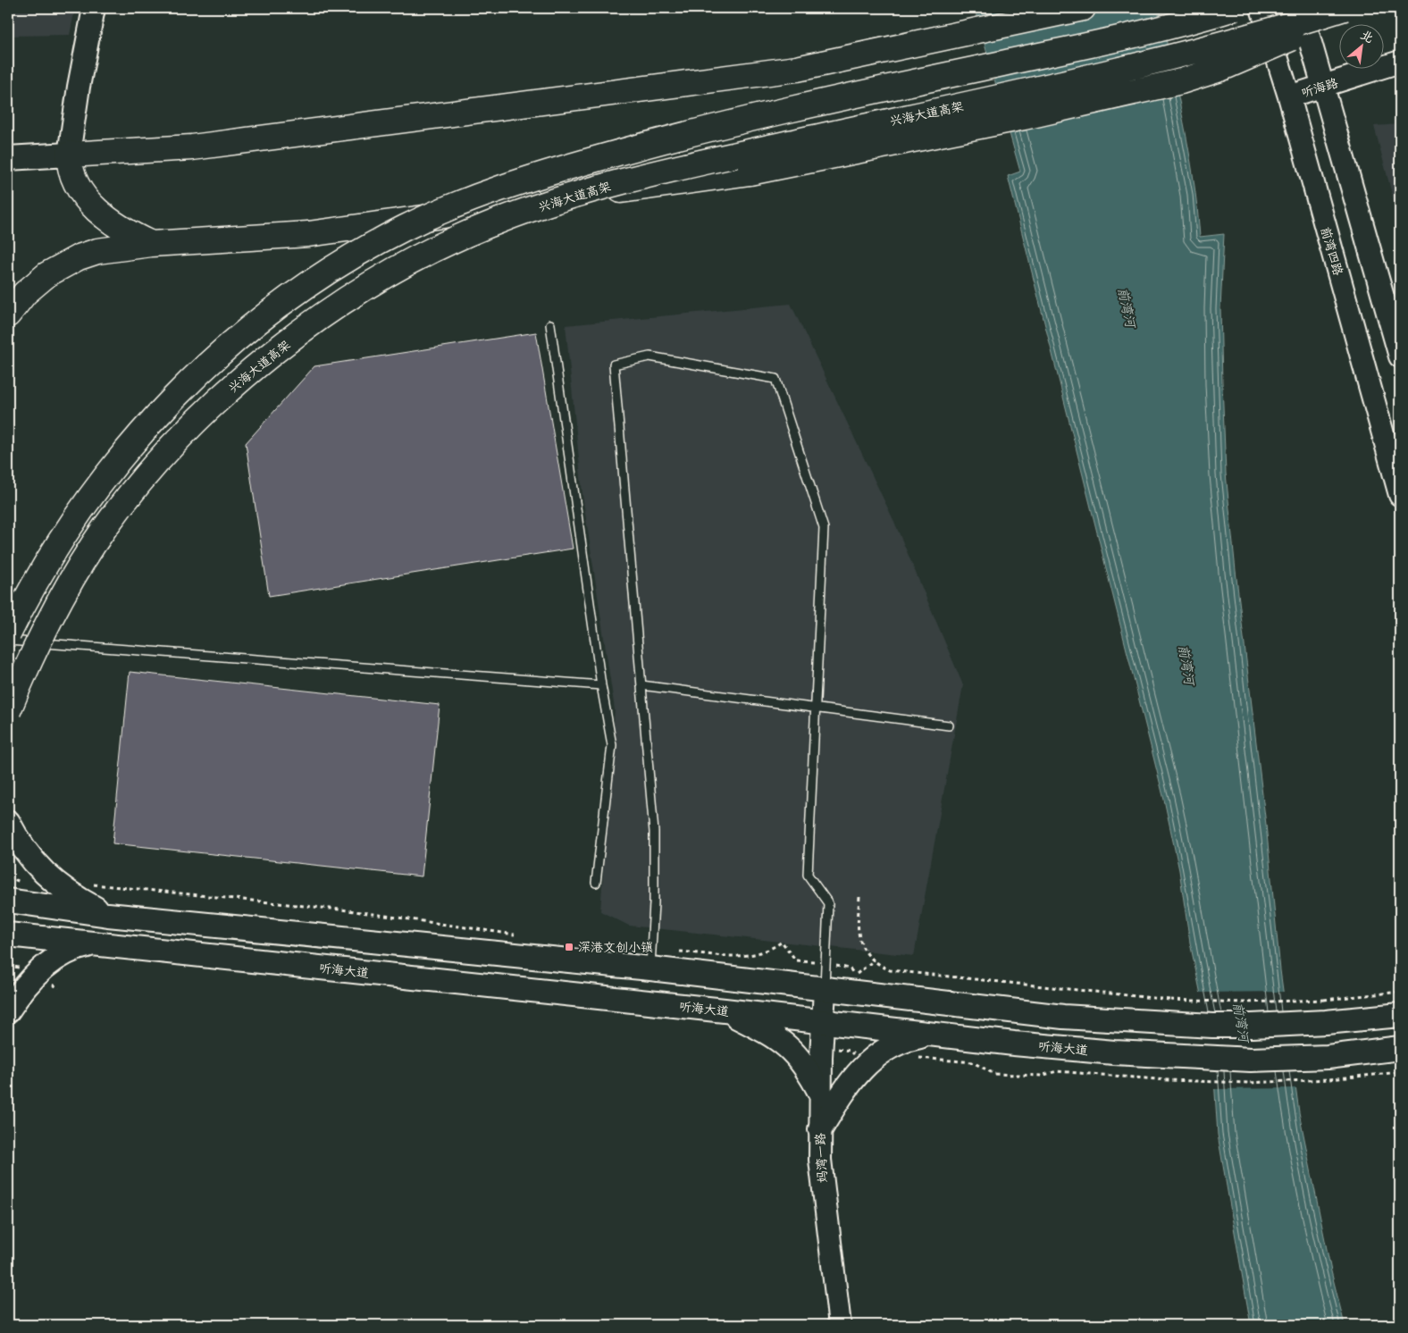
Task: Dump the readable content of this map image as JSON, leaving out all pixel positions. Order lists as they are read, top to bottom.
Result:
{
  "streets": {
    "main road": ["兴海大道高架", "听海大道"],
    "street": ["听海路", "前湾四路", "妈湾一路"]
  },
  "crossings": [
    ["听海路", "前湾四路"],
    ["听海大道", "妈湾一路"]
  ],
  "water": ["前湾河"],
  "places": {
    "transit": ["深港文创小镇"]
  },
  "north": "top right"
}
